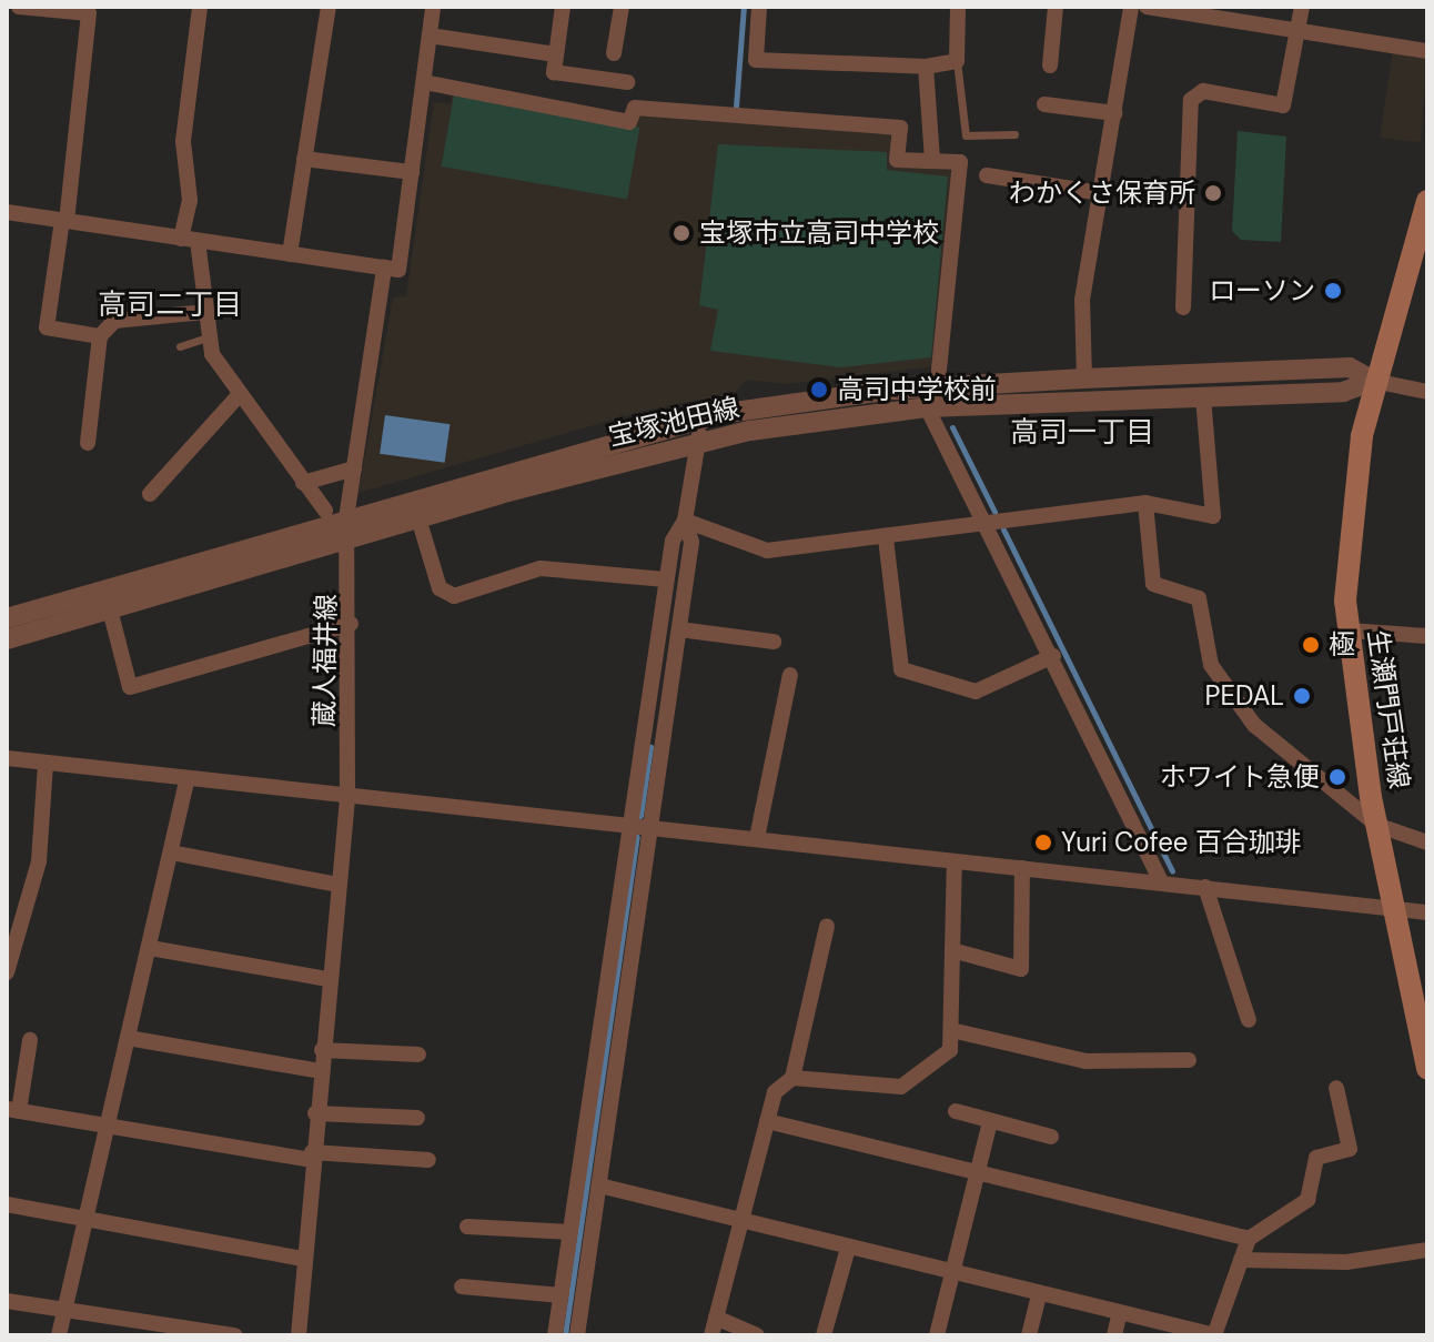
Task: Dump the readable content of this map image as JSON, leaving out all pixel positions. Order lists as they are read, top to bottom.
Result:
{
  "streets": {
    "main road": ["生瀬門戸荘線"],
    "street": ["宝塚池田線", "蔵人福井線"]
  },
  "crossings": [
    ["宝塚池田線", "蔵人福井線"],
    ["宝塚池田線", "生瀬門戸荘線"]
  ],
  "districts": ["高司二丁目", "高司一丁目"],
  "places": [
    "わかくさ保育所",
    "宝塚市立高司中学校",
    "ローソン",
    "高司中学校前",
    "極",
    "PEDAL",
    "ホワイト急便",
    "Yuri Cofee 百合珈琲"
  ]
}
